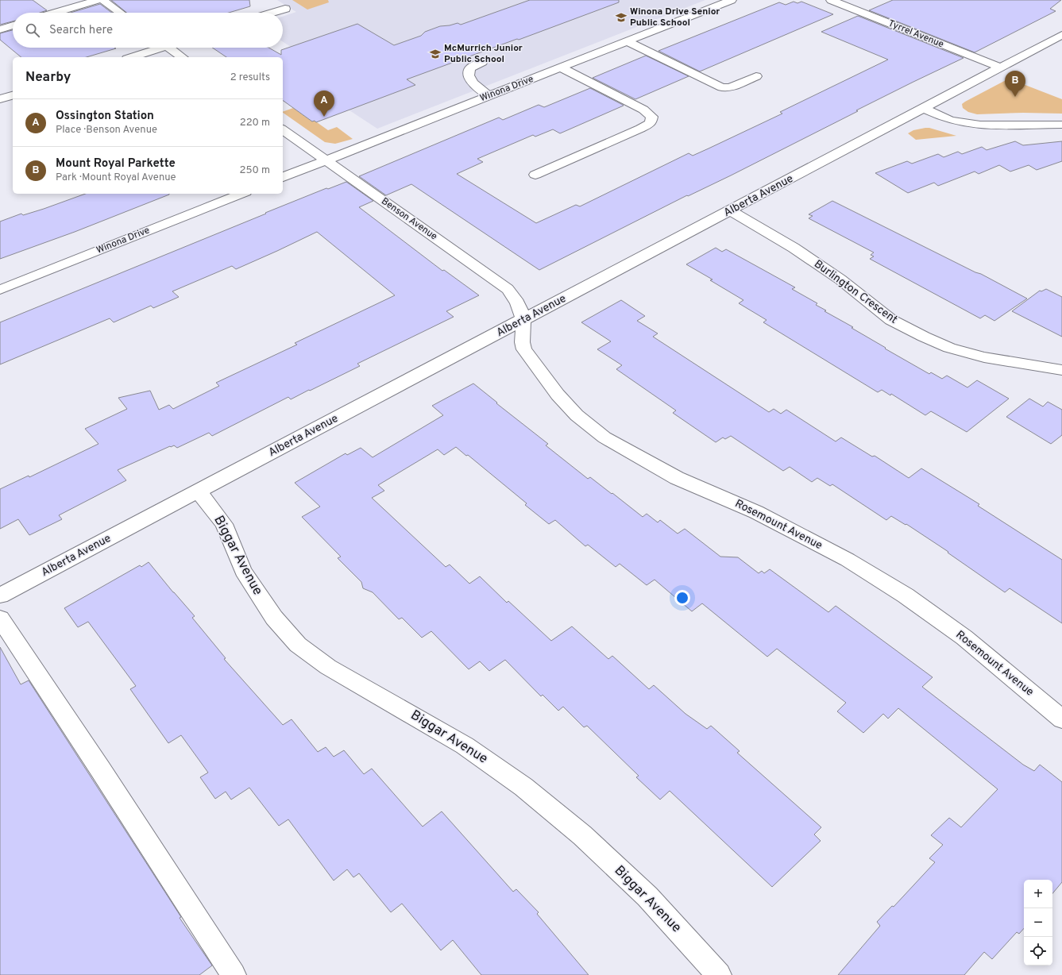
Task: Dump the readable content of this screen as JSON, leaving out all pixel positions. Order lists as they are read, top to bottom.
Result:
{
  "streets": {
    "street": [
      "Tyrrel Avenue",
      "Winona Drive",
      "Alberta Avenue",
      "Benson Avenue",
      "Burlington Crescent",
      "Rosemount Avenue",
      "Biggar Avenue"
    ]
  },
  "crossings": [
    ["Tyrrel Avenue", "Alberta Avenue"],
    ["Winona Drive", "Benson Avenue"],
    ["Alberta Avenue", "Benson Avenue"],
    ["Alberta Avenue", "Burlington Crescent"],
    ["Alberta Avenue", "Rosemount Avenue"],
    ["Alberta Avenue", "Biggar Avenue"],
    ["Benson Avenue", "Rosemount Avenue"]
  ],
  "places": {
    "school or university": ["Winona Drive Senior Public School", "McMurrich Junior Public School"]
  },
  "page": {
    "search": "Search here",
    "heading": ["Nearby", "2 results"],
    "pins": ["B", "A"],
    "list": [
      {
        "mark": "A",
        "name": "Ossington Station",
        "note": "Place · Benson Avenue",
        "value": "220 m"
      },
      {
        "mark": "B",
        "name": "Mount Royal Parkette",
        "note": "Park · Mount Royal Avenue",
        "value": "250 m"
      }
    ],
    "map_buttons": ["+", "−"]
  }
}
